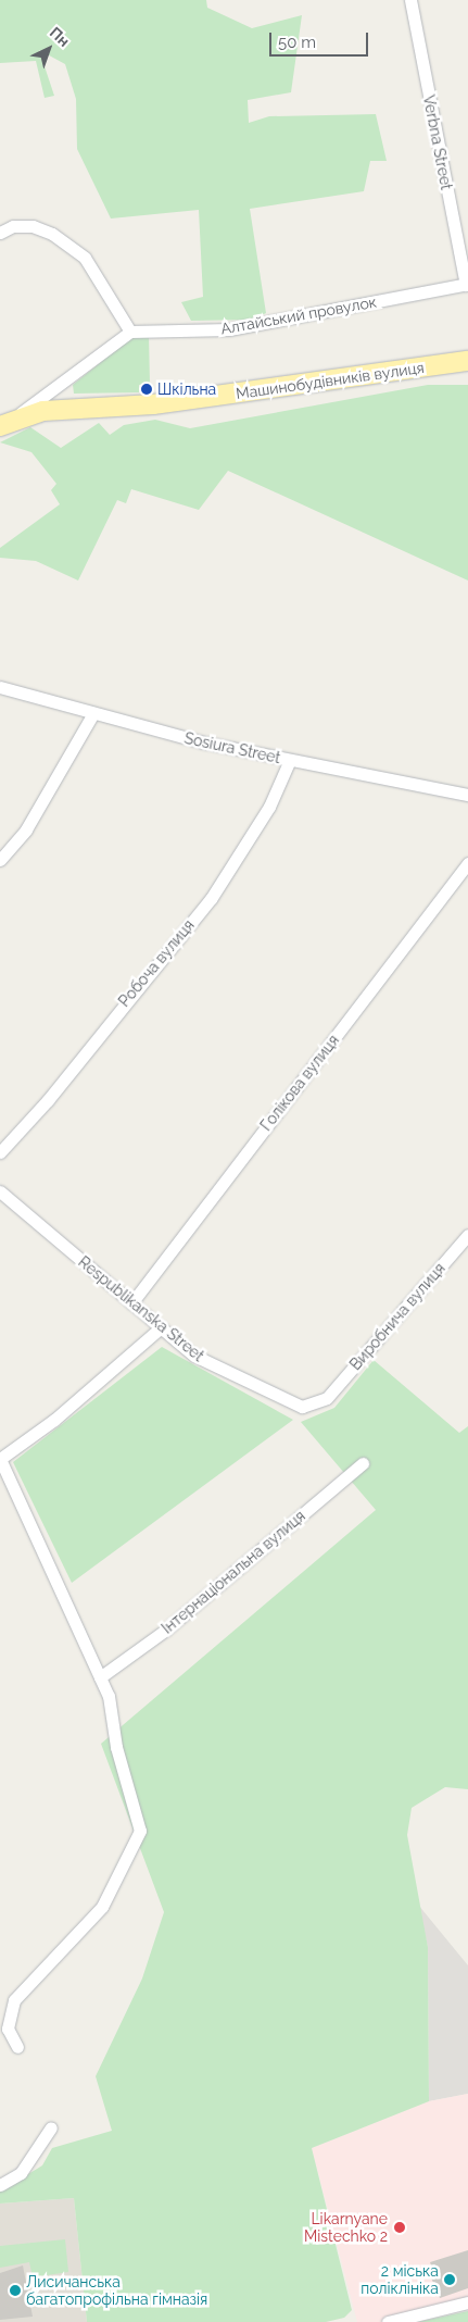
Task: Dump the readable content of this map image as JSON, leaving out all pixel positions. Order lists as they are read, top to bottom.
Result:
{
  "streets": {
    "main road": ["Машинобудівників вулиця"],
    "street": [
      "Verbna Street",
      "Алтайський провулок",
      "Sosiura Street",
      "Робоча вулиця",
      "Голікова вулиця",
      "Respublikanska Street",
      "Виробнича вулиця",
      "Інтернаціональна вулиця"
    ]
  },
  "crossings": [
    ["Verbna Street", "Алтайський провулок"],
    ["Sosiura Street", "Робоча вулиця"],
    ["Голікова вулиця", "Respublikanska Street"],
    ["Respublikanska Street", "Виробнича вулиця"]
  ],
  "places": [
    "Шкільна",
    "Likarnyane Mistechko 2",
    "2 міська поліклініка",
    "Лисичанська багатопрофільна гімназія"
  ],
  "scale_bar": "50 m",
  "north": "top right"
}
